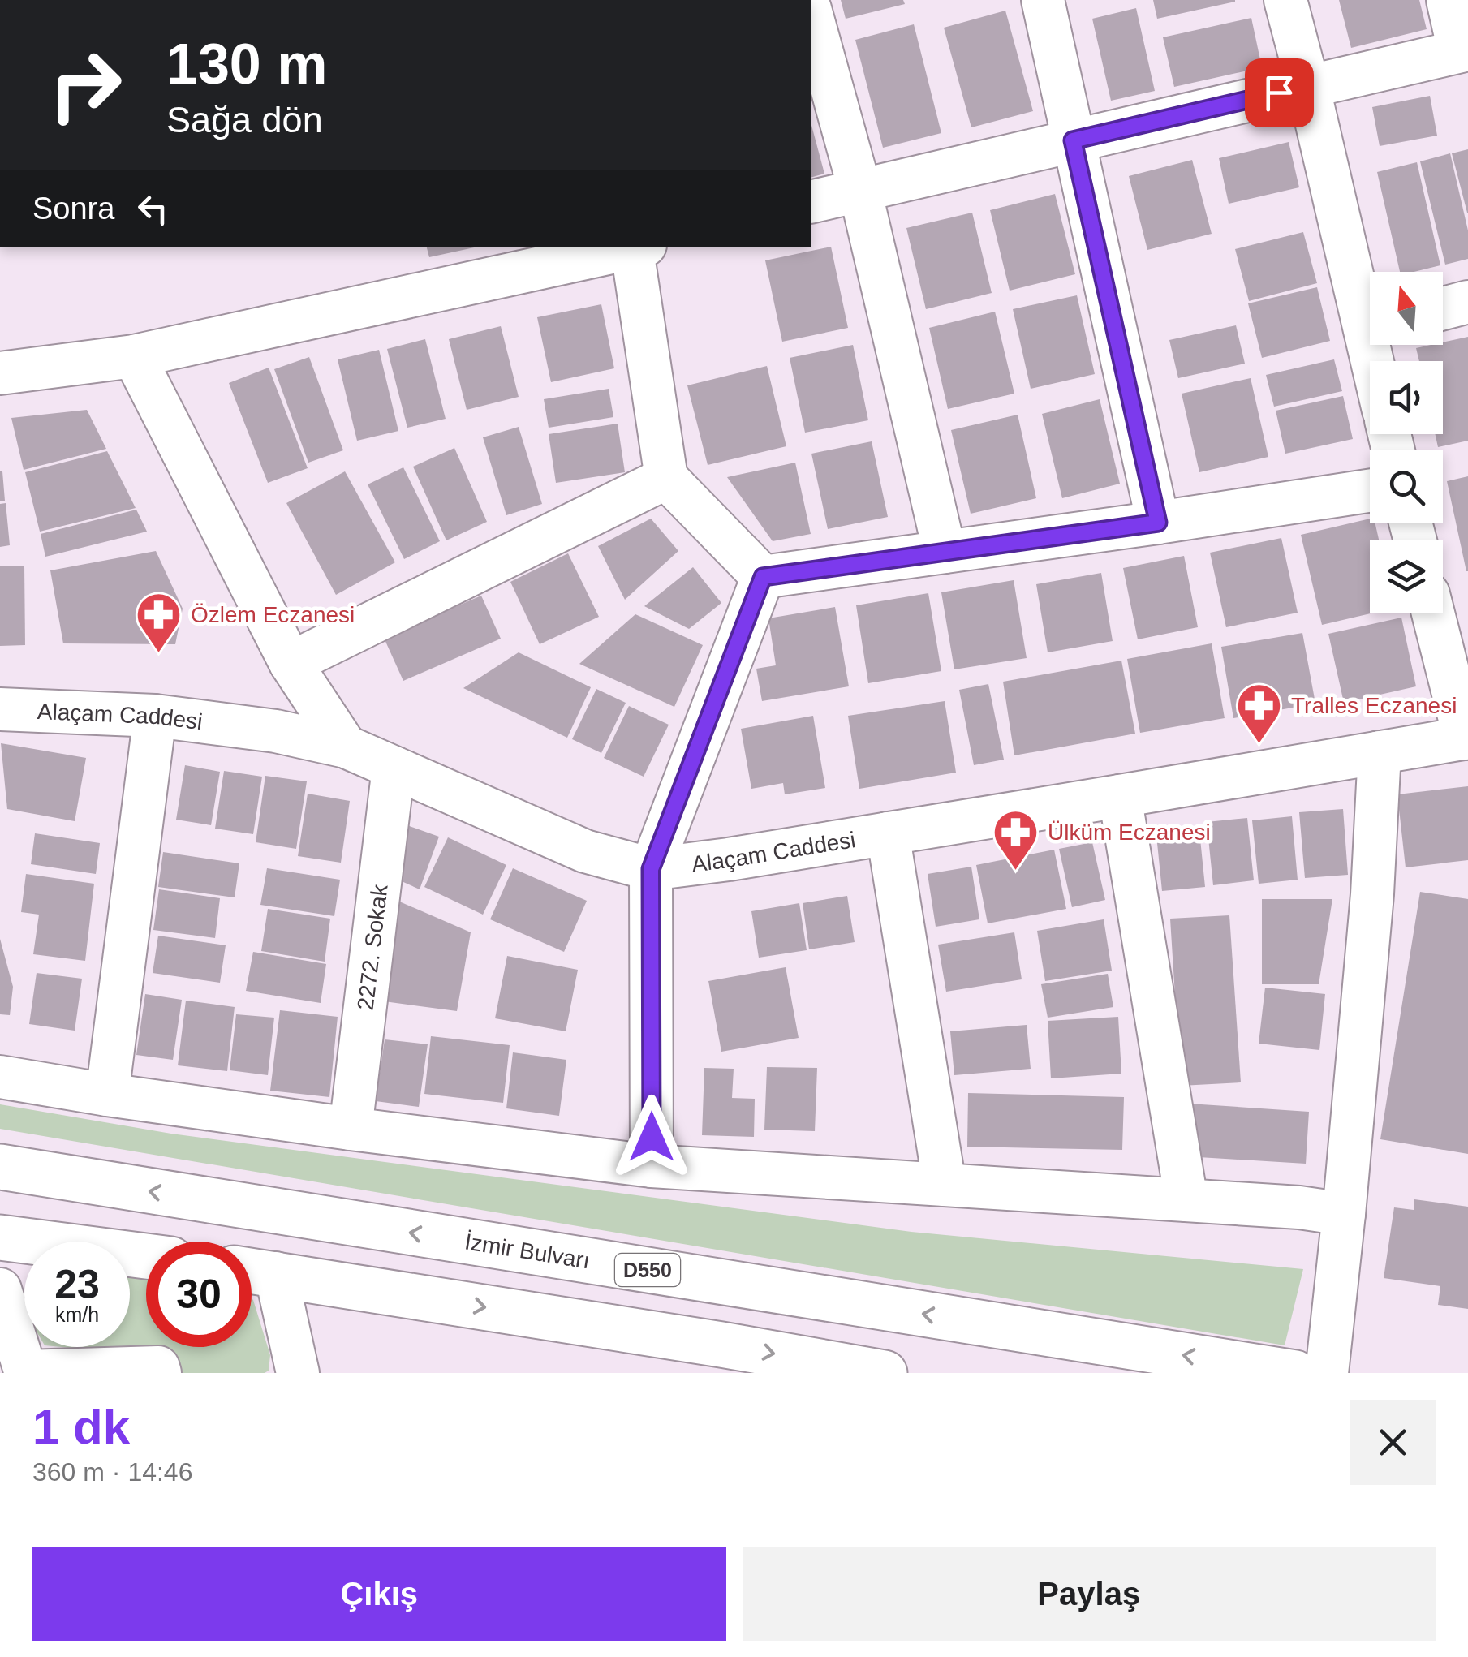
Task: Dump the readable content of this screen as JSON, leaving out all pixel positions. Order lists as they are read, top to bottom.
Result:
{
  "streets": {
    "highway": ["İzmir Bulvarı", "D550"],
    "street": ["Alaçam Caddesi", "2272. Sokak"]
  },
  "crossings": [
    ["Alaçam Caddesi", "2272. Sokak"]
  ],
  "places": {
    "pharmacy": ["Özlem Eczanesi", "Tralles Eczanesi", "Ülküm Eczanesi"]
  },
  "north": "top",
  "page": {
    "turn": ["130 m", "Sağa dön"],
    "then": "Sonra",
    "speed": "23 km/h",
    "limit": "30",
    "heading": ["1 dk", "360 m · 14:46"],
    "buttons": ["Çıkış", "Paylaş"]
  }
}
